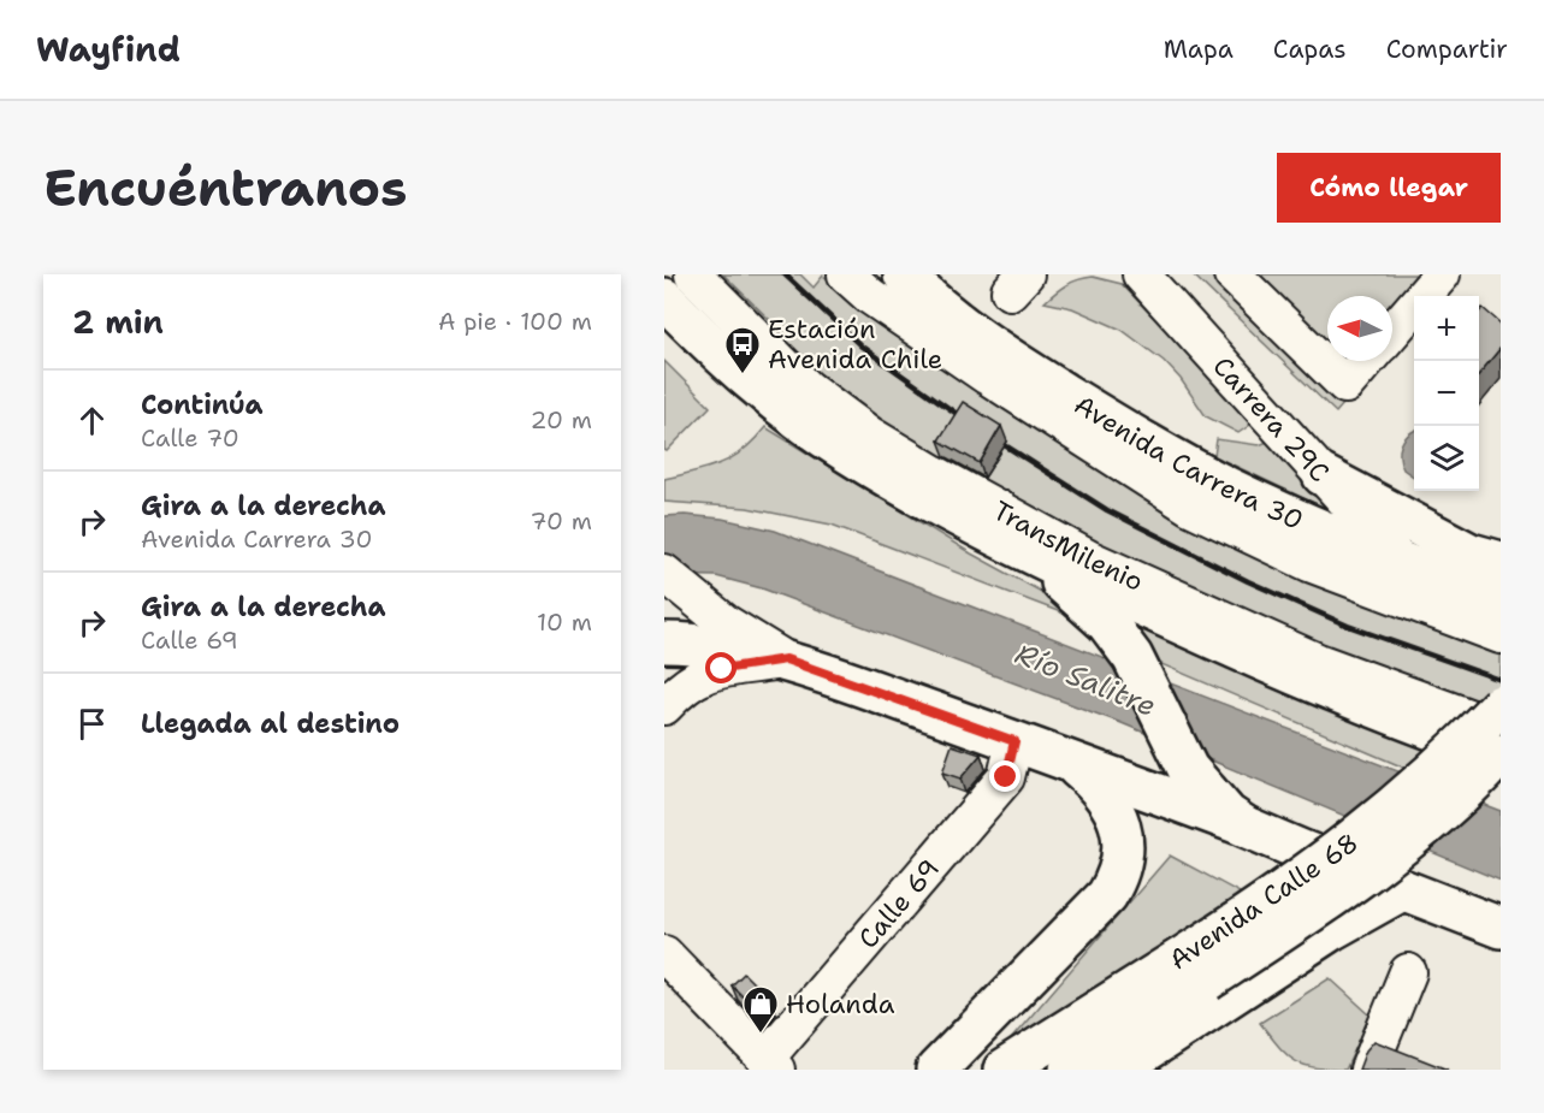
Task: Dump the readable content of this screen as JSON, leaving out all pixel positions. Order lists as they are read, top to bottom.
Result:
{
  "streets": {
    "main road": ["Avenida Carrera 30", "Avenida Calle 68"],
    "street": ["Carrera 29C", "TransMilenio", "Calle 69"]
  },
  "crossings": [
    ["Carrera 29C", "Avenida Carrera 30"]
  ],
  "water": ["Río Salitre"],
  "places": {
    "bus stop": ["Estación Avenida Chile"],
    "shop": ["Holanda"]
  },
  "north": "left",
  "page": {
    "header": "Wayfind",
    "nav": ["Mapa", "Capas", "Compartir"],
    "buttons": "Cómo llegar",
    "title": "Encuéntranos",
    "heading": ["2 min", "A pie · 100 m"],
    "map_buttons": ["+", "−"],
    "list": [
      ["Continúa", "Calle 70", "20 m"],
      ["Gira a la derecha", "Avenida Carrera 30", "70 m"],
      ["Gira a la derecha", "Calle 69", "10 m"],
      "Llegada al destino"
    ]
  }
}
